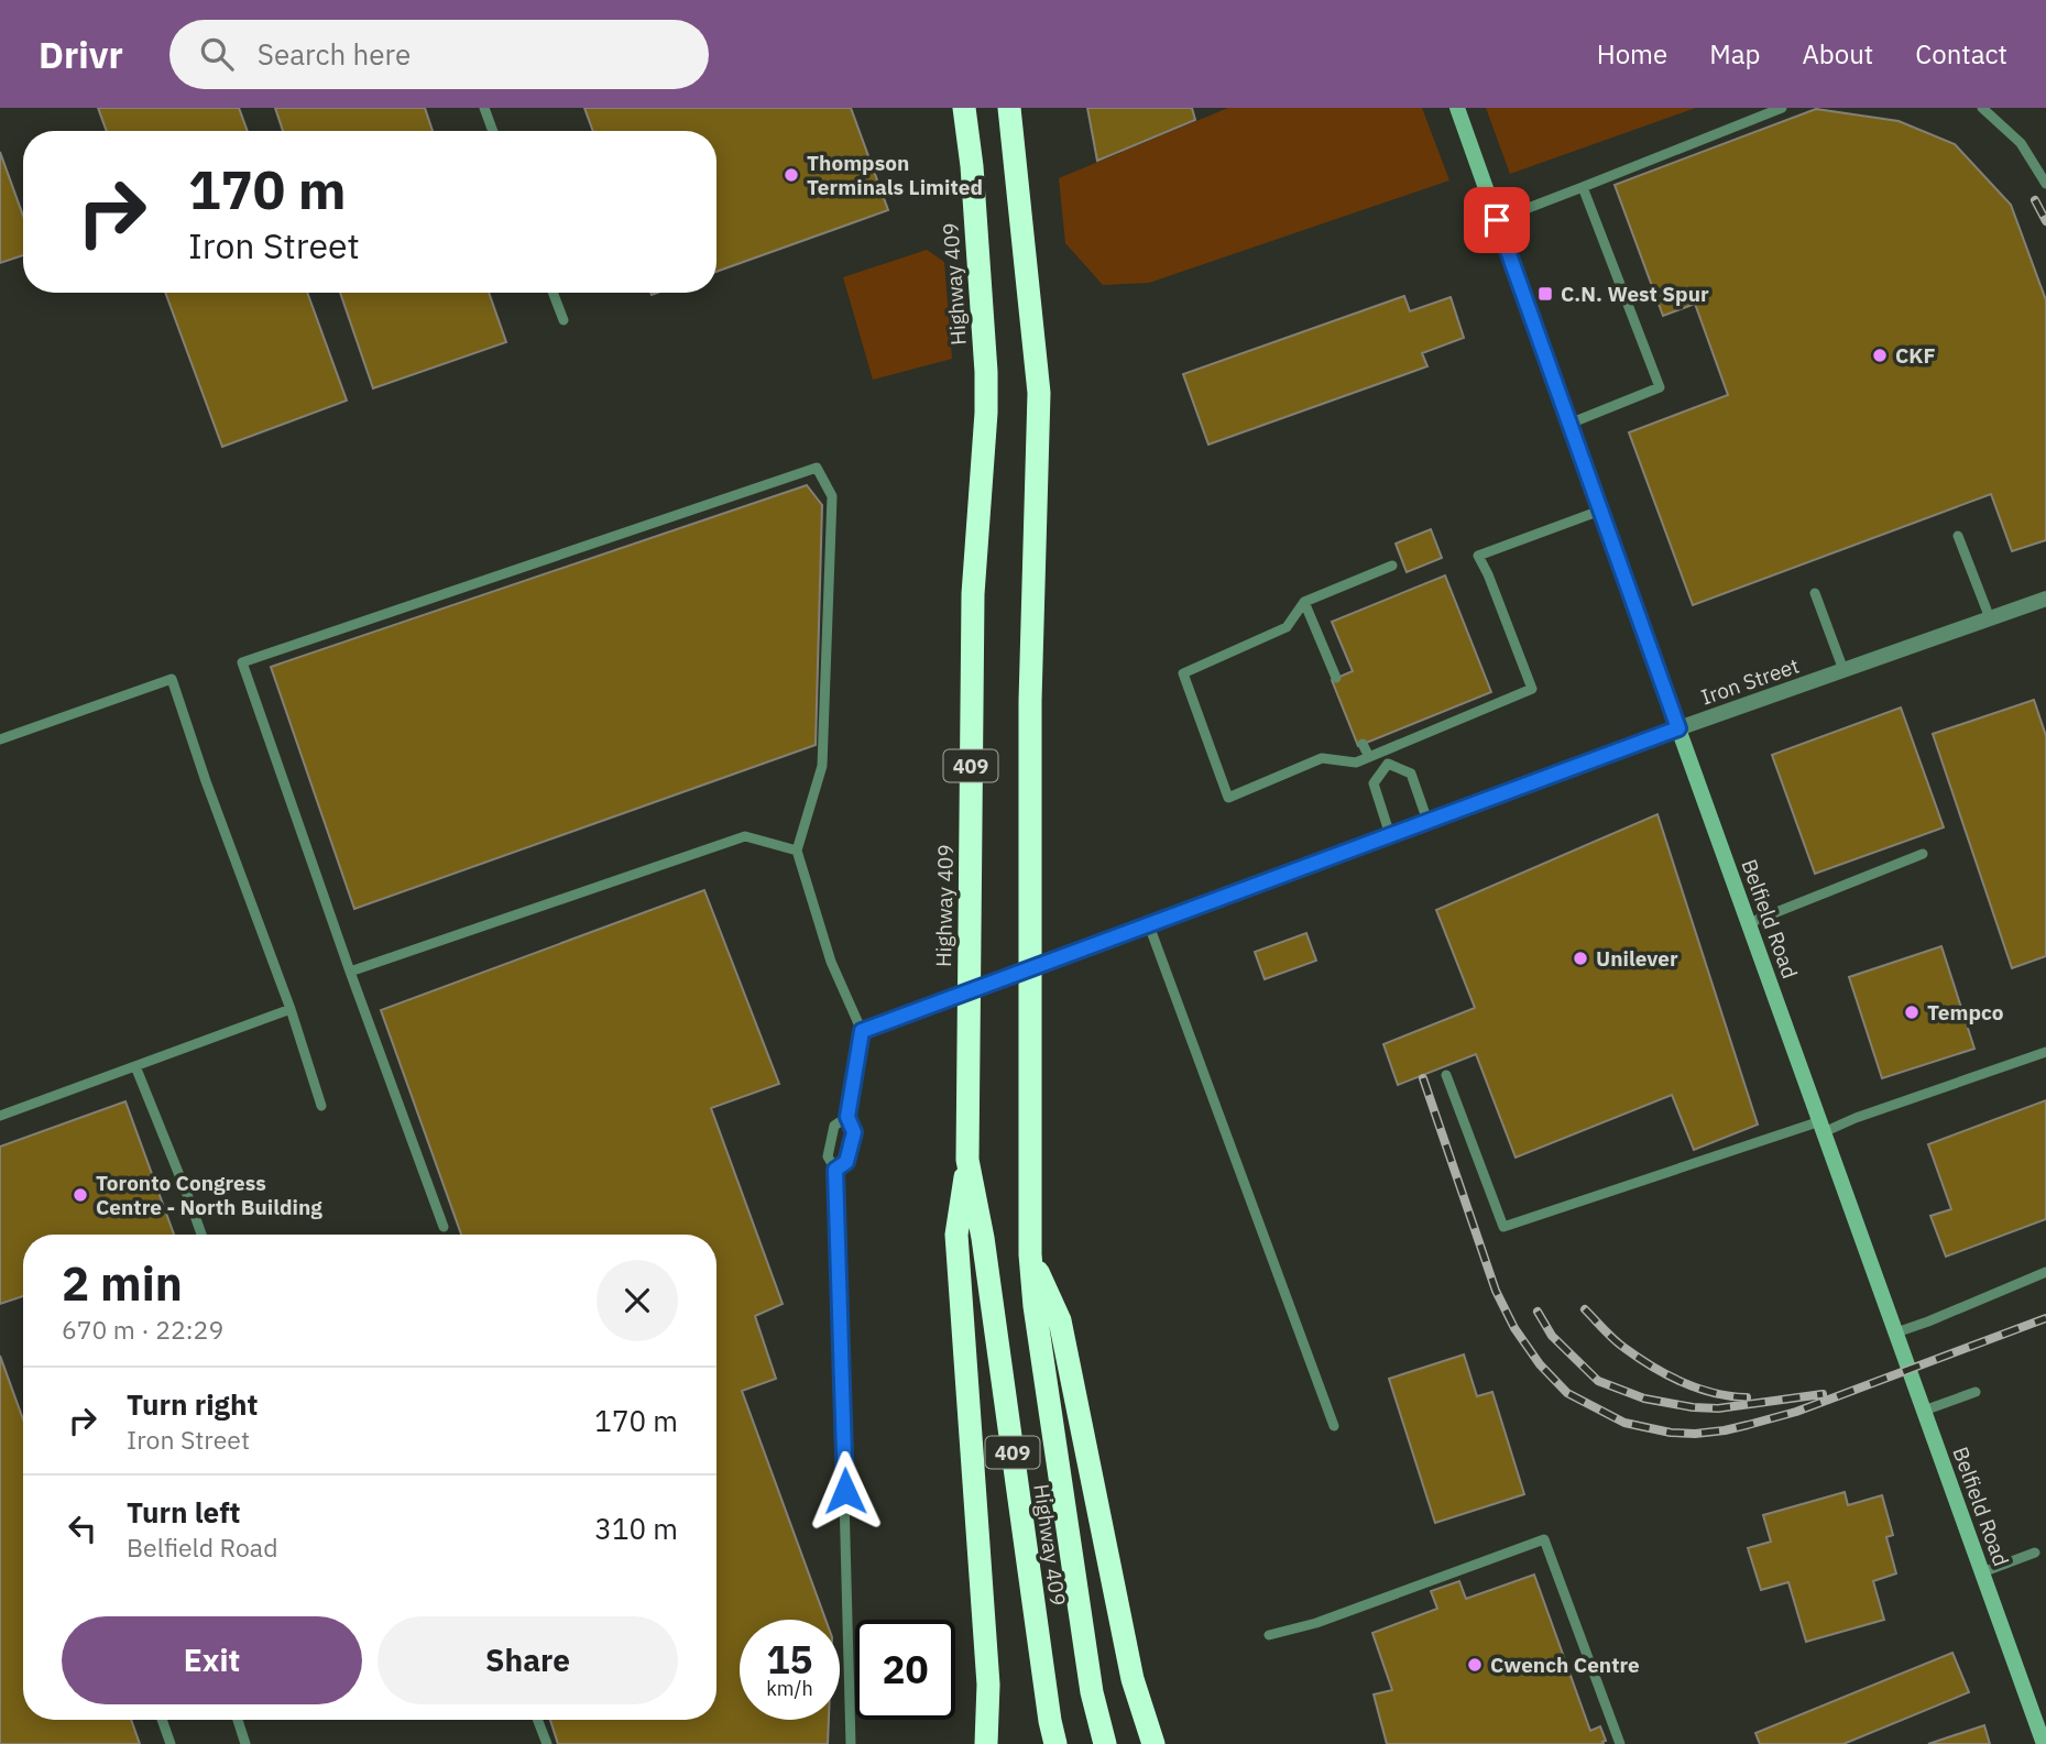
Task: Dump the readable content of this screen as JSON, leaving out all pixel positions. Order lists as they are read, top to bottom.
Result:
{
  "streets": {
    "highway": ["Highway 409", "409"],
    "main road": ["Belfield Road"],
    "street": ["Iron Street"]
  },
  "crossings": [
    ["Iron Street", "Belfield Road"]
  ],
  "places": {
    "other": [
      "Thompson Terminals Limited",
      "CKF",
      "Unilever",
      "Tempco",
      "Toronto Congress Centre - North Building",
      "Cwench Centre"
    ],
    "transit": ["C.N. West Spur"]
  },
  "page": {
    "header": "Drivr",
    "search": "Search here",
    "nav": [
      "Home",
      "Map",
      "About",
      "Contact"
    ],
    "turn": ["170 m", "Iron Street"],
    "heading": ["2 min", "670 m · 22:29"],
    "list": [
      {
        "name": "Turn right",
        "note": "Iron Street",
        "value": "170 m"
      },
      {
        "name": "Turn left",
        "note": "Belfield Road",
        "value": "310 m"
      }
    ],
    "buttons": ["Exit", "Share"],
    "speed": "15 km/h",
    "limit": "20"
  }
}
